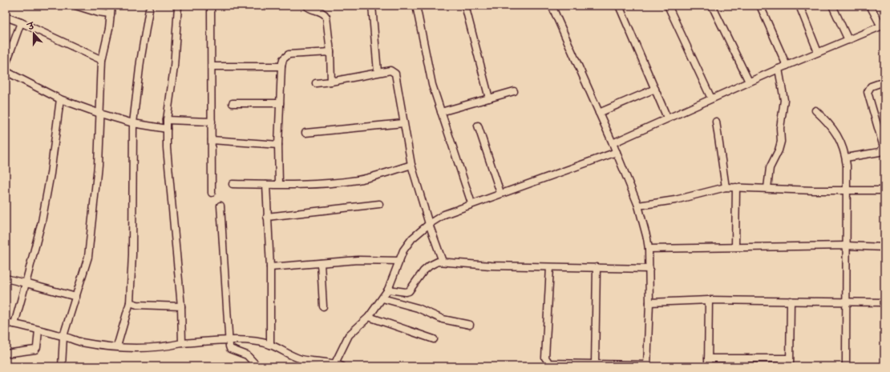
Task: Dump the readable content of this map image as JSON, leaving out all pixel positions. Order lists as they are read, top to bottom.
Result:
{
  "north": "top"
}
